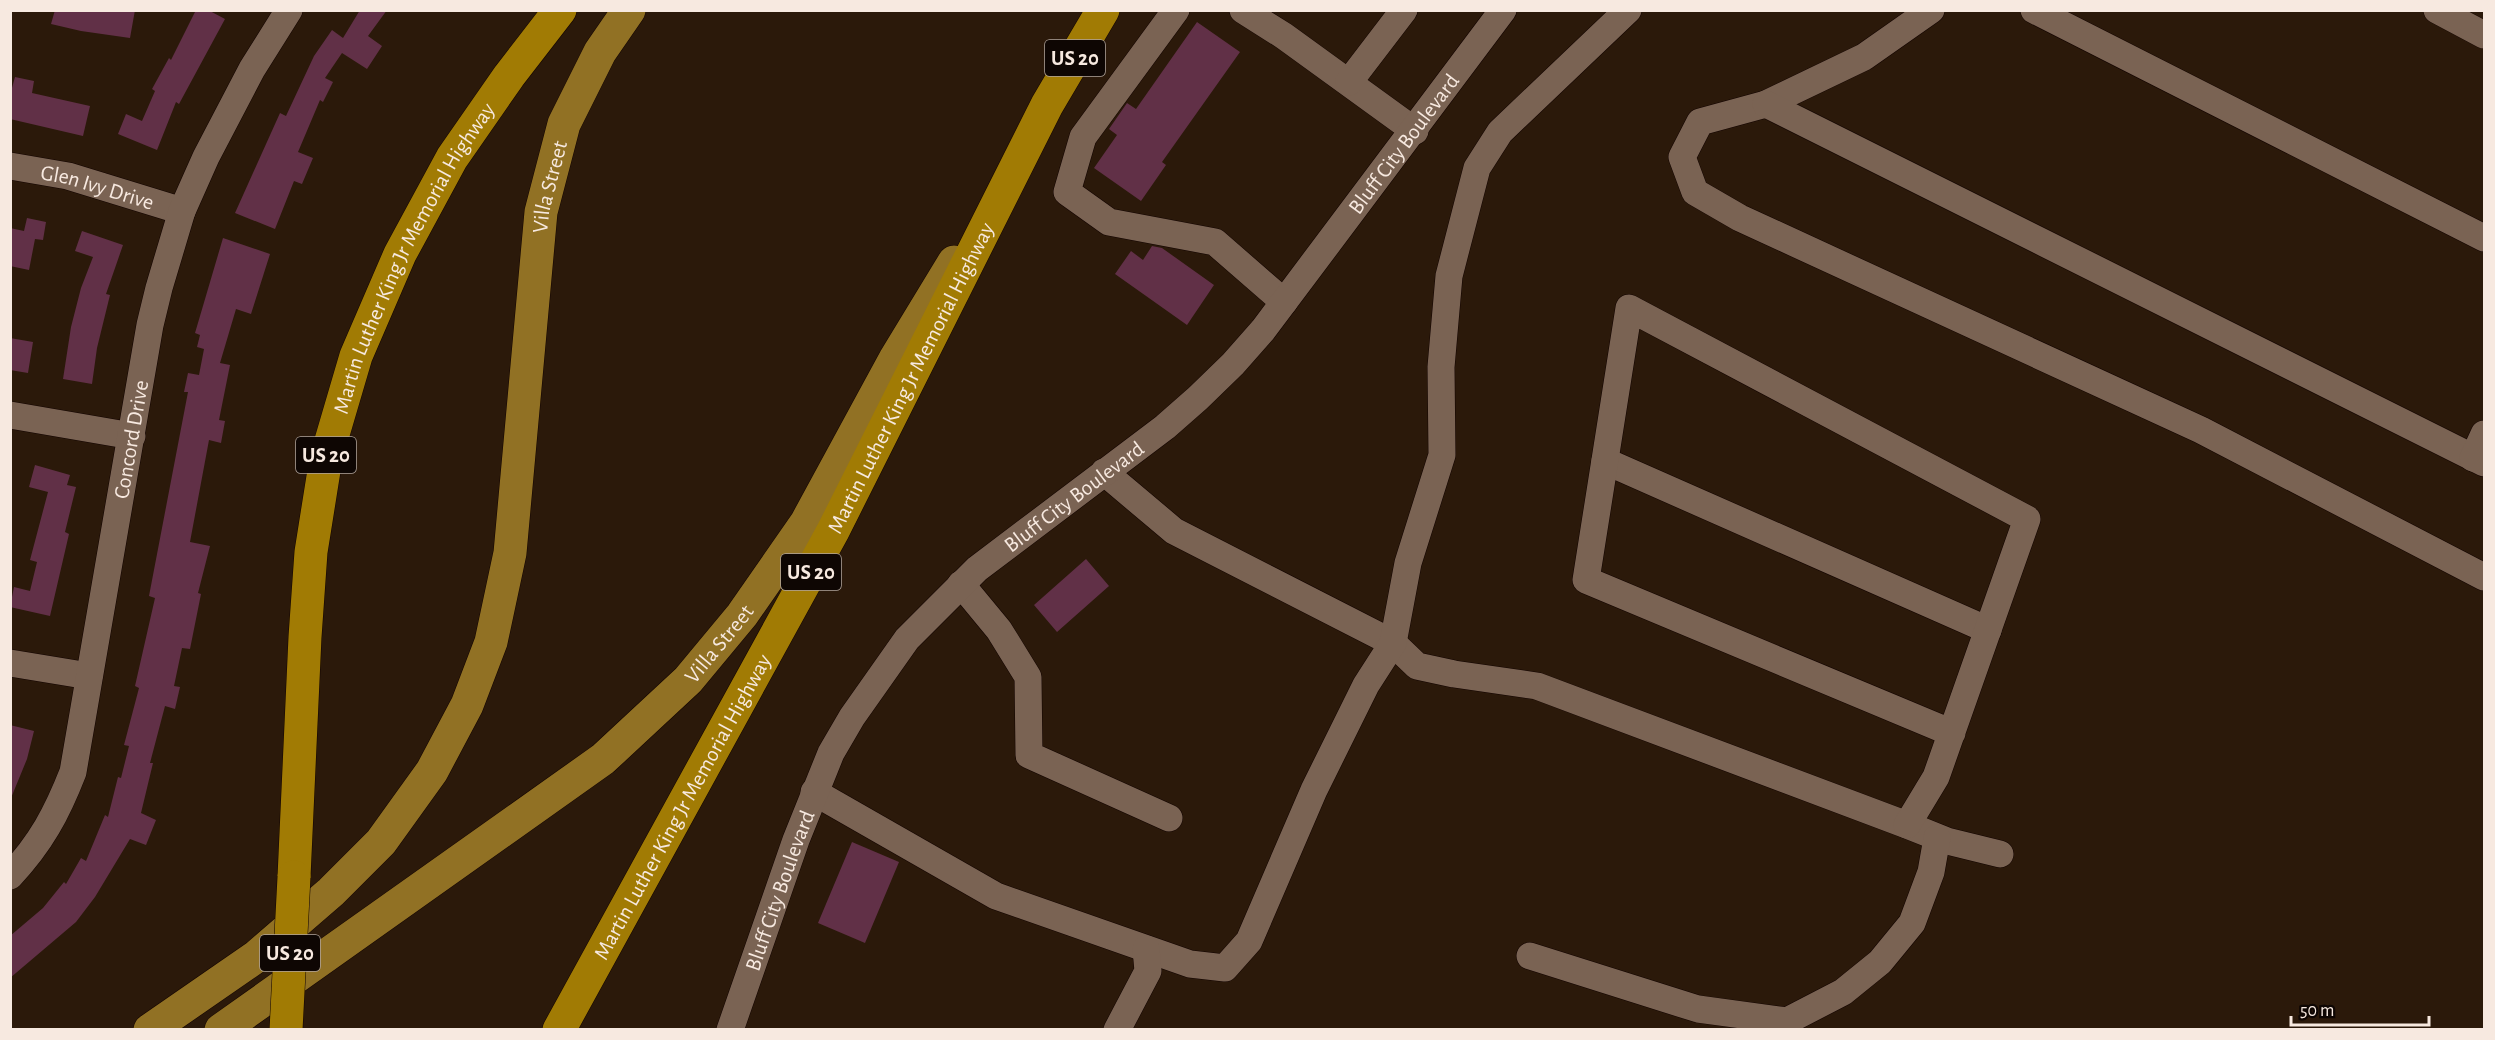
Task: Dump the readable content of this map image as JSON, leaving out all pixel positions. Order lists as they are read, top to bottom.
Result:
{
  "streets": {
    "highway": ["US 20", "Martin Luther King Jr Memorial Highway"],
    "main road": ["Villa Street"],
    "street": ["Bluff City Boulevard", "Glen Ivy Drive", "Concord Drive"]
  },
  "crossings": [
    ["Glen Ivy Drive", "Concord Drive"],
    ["Villa Street", "Martin Luther King Jr Memorial Highway"]
  ],
  "scale_bar": "50 m"
}
